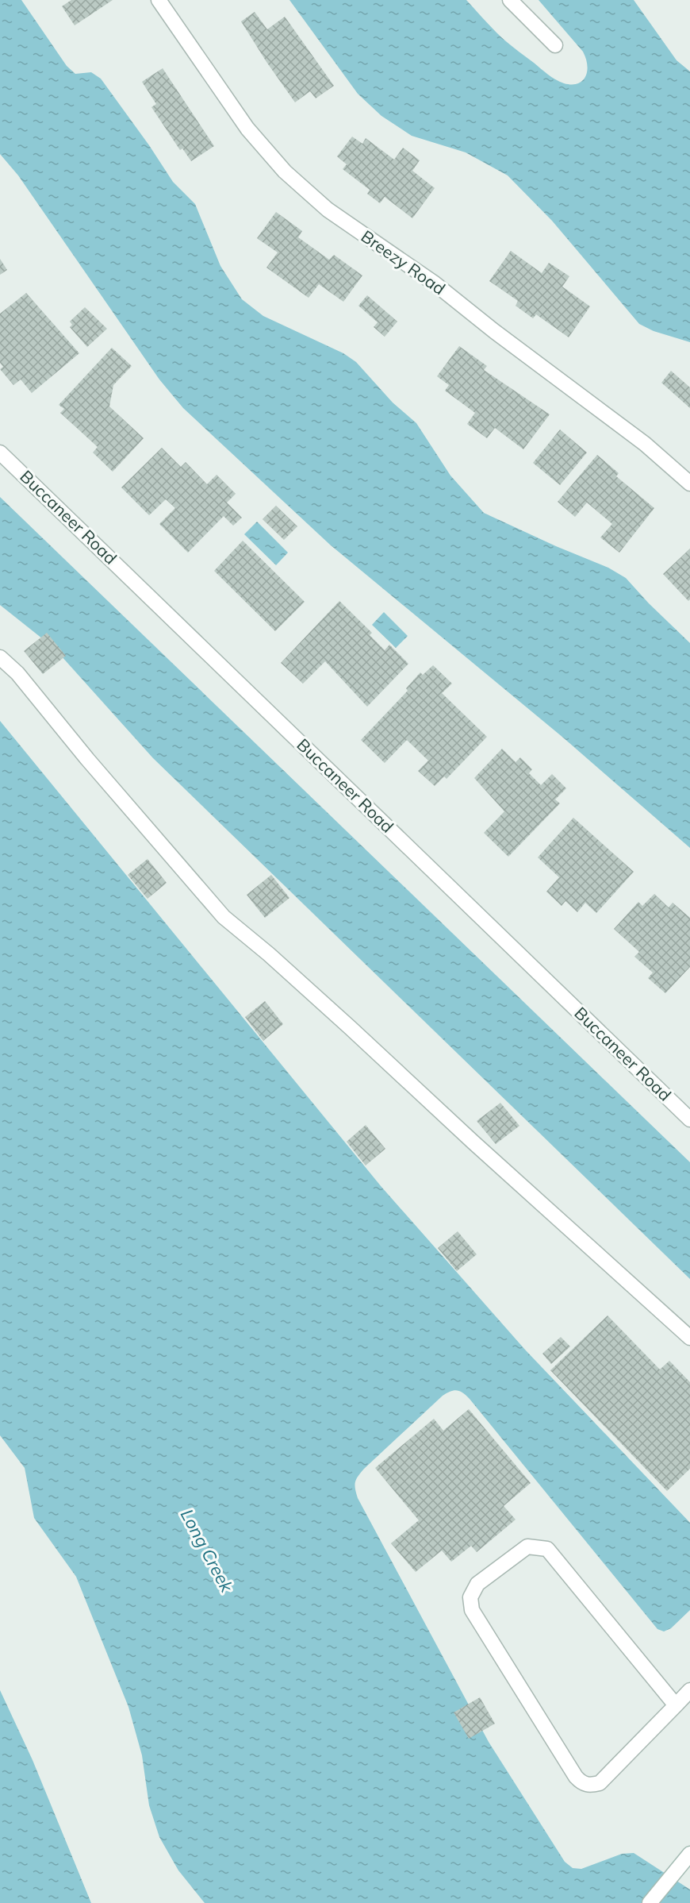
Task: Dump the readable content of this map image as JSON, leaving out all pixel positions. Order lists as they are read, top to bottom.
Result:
{
  "streets": {
    "street": ["Breezy Road", "Buccaneer Road"]
  },
  "water": ["Long Creek"]
}
